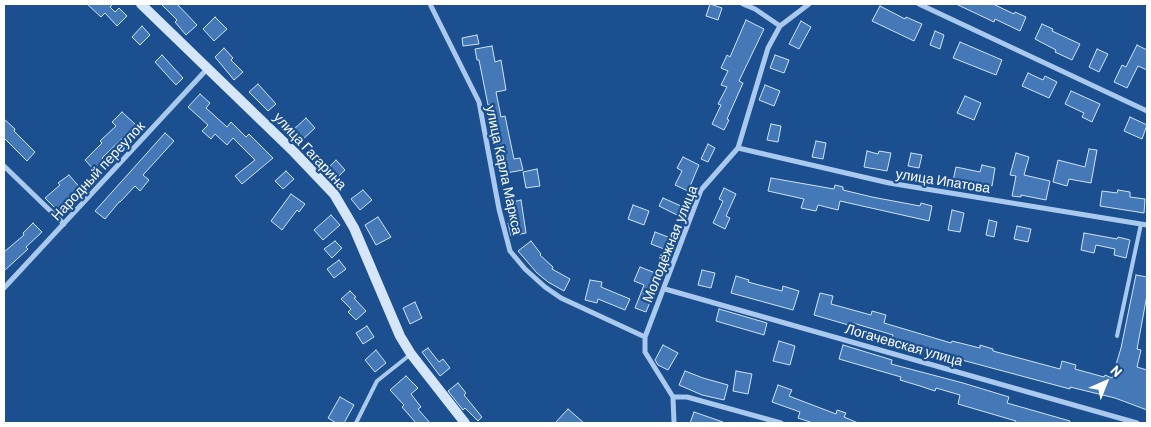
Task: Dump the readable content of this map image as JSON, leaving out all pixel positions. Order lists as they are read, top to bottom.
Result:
{
  "streets": {
    "main road": ["улица Гагарина"],
    "street": [
      "улица Карла Маркса",
      "Народный переулок",
      "улица Ипатова",
      "Молодёжная улица",
      "Логачевская улица"
    ]
  },
  "crossings": [
    ["улица Гагарина", "Народный переулок"],
    ["улица Карла Маркса", "Молодёжная улица"],
    ["улица Ипатова", "Молодёжная улица"],
    ["Молодёжная улица", "Логачевская улица"]
  ],
  "north": "top right"
}
